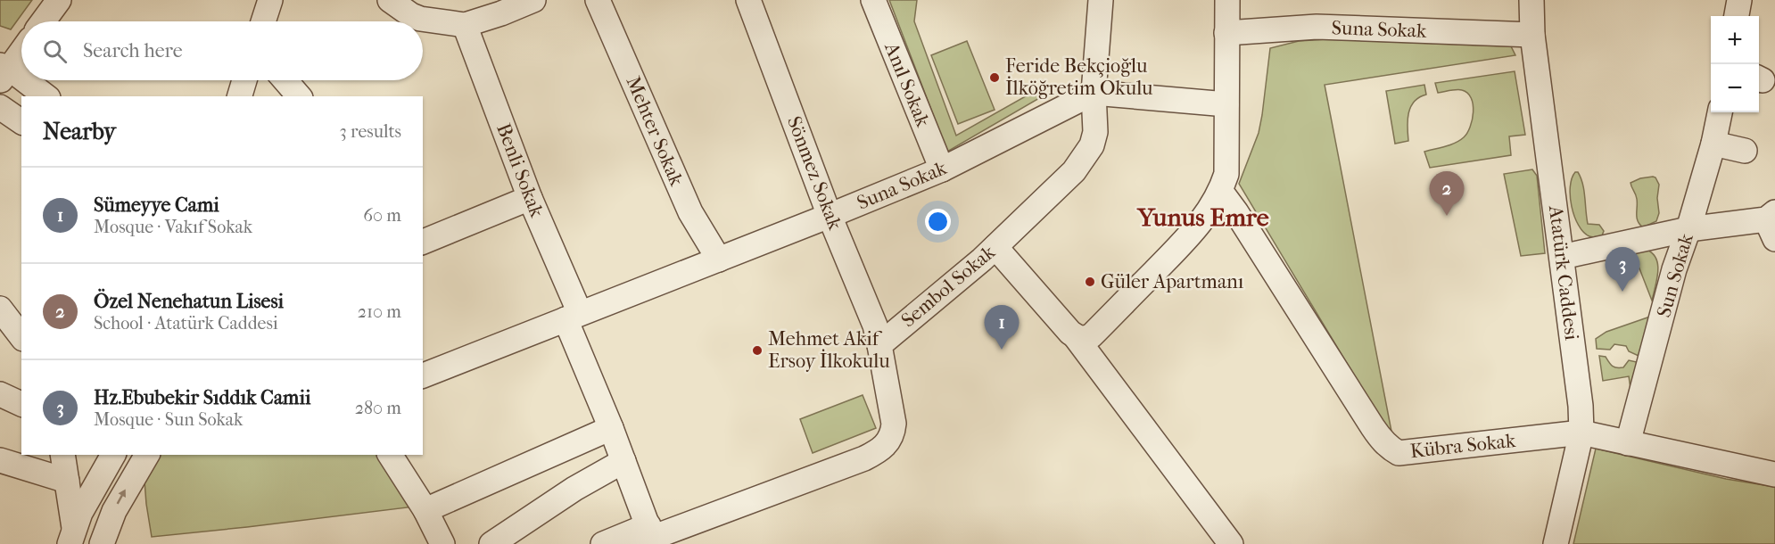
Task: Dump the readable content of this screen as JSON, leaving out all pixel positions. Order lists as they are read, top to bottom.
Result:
{
  "streets": {
    "street": [
      "Suna Sokak",
      "Anıl Sokak",
      "Mehter Sokak",
      "Benli Sokak",
      "Sönmez Sokak",
      "Atatürk Caddesi",
      "Sun Sokak",
      "Sembol Sokak",
      "Kübra Sokak"
    ]
  },
  "crossings": [
    ["Suna Sokak", "Anıl Sokak"],
    ["Suna Sokak", "Mehter Sokak"],
    ["Suna Sokak", "Benli Sokak"],
    ["Suna Sokak", "Sönmez Sokak"],
    ["Suna Sokak", "Atatürk Caddesi"],
    ["Suna Sokak", "Sembol Sokak"],
    ["Sönmez Sokak", "Sembol Sokak"],
    ["Atatürk Caddesi", "Kübra Sokak"],
    ["Sun Sokak", "Kübra Sokak"]
  ],
  "districts": ["Yunus Emre"],
  "places": ["Feride Bekçioğlu İlköğretim Okulu", "Güler Apartmanı", "Mehmet Akif Ersoy İlkokulu"],
  "page": {
    "map_buttons": ["+", "−"],
    "search": "Search here",
    "heading": ["Nearby", "3 results"],
    "list": [
      {
        "mark": "1",
        "name": "Sümeyye Cami",
        "note": "Mosque · Vakıf Sokak",
        "value": "60 m"
      },
      {
        "mark": "2",
        "name": "Özel Nenehatun Lisesi",
        "note": "School · Atatürk Caddesi",
        "value": "210 m"
      },
      {
        "mark": "3",
        "name": "Hz.Ebubekir Sıddık Camii",
        "note": "Mosque · Sun Sokak",
        "value": "280 m"
      }
    ],
    "pins": ["2", "3", "1"]
  }
}
